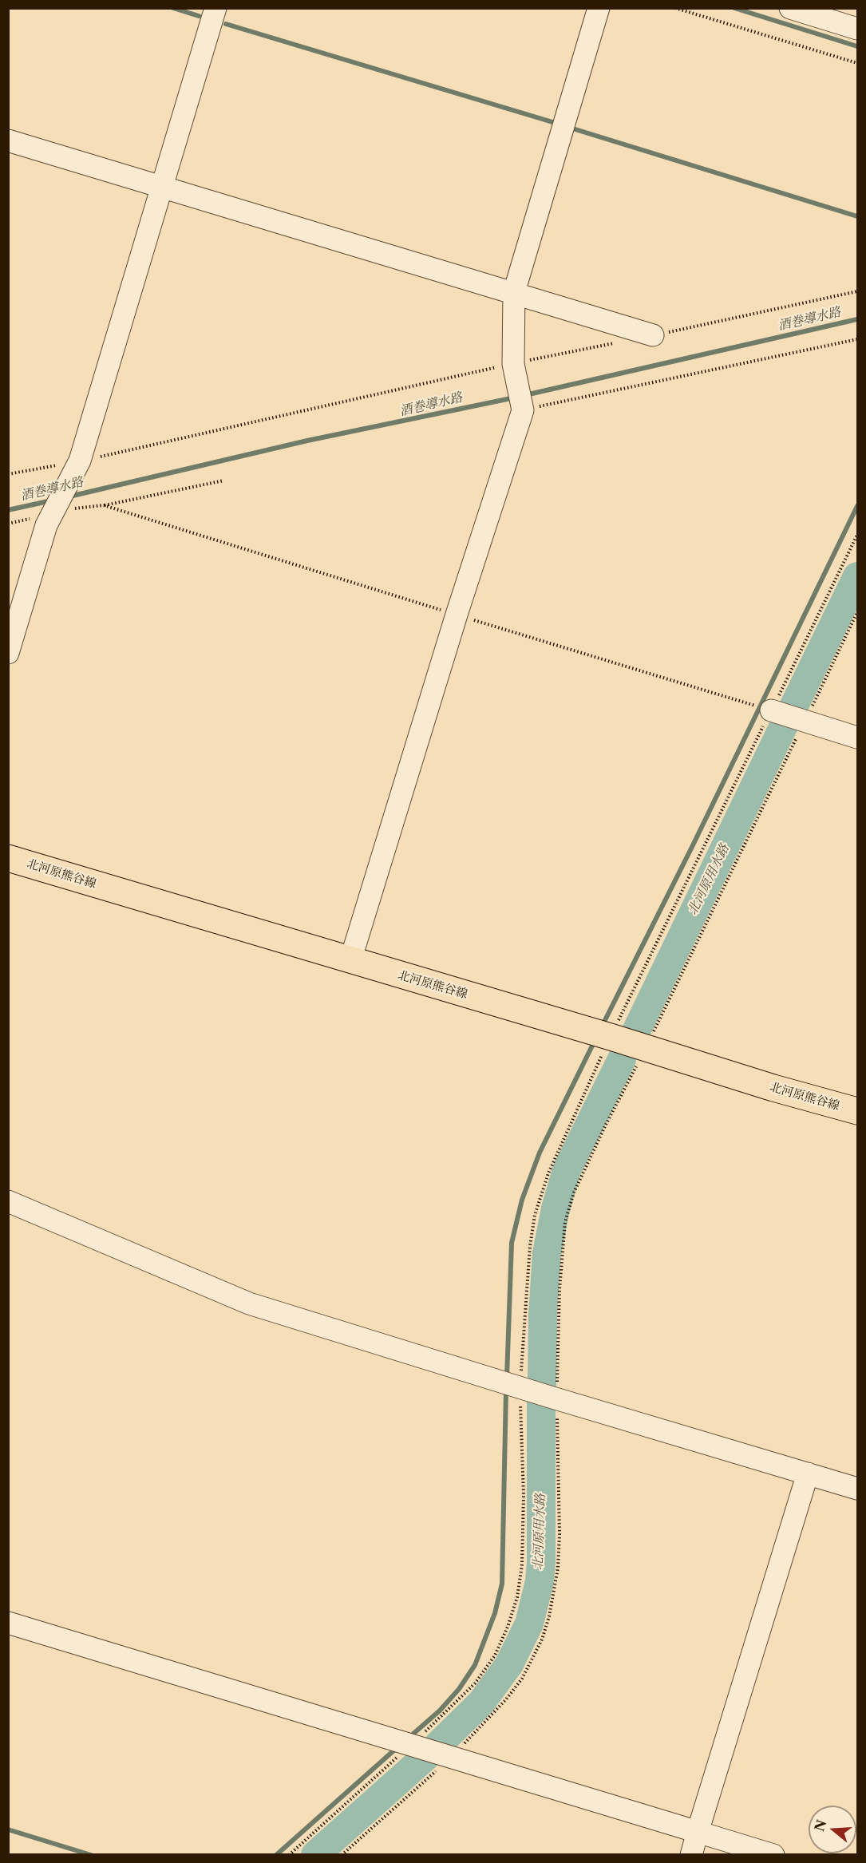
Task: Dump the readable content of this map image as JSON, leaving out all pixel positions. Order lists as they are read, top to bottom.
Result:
{
  "streets": {
    "main road": ["北河原熊谷線"]
  },
  "water": ["酒巻導水路", "北河原用水路"],
  "north": "left"
}
